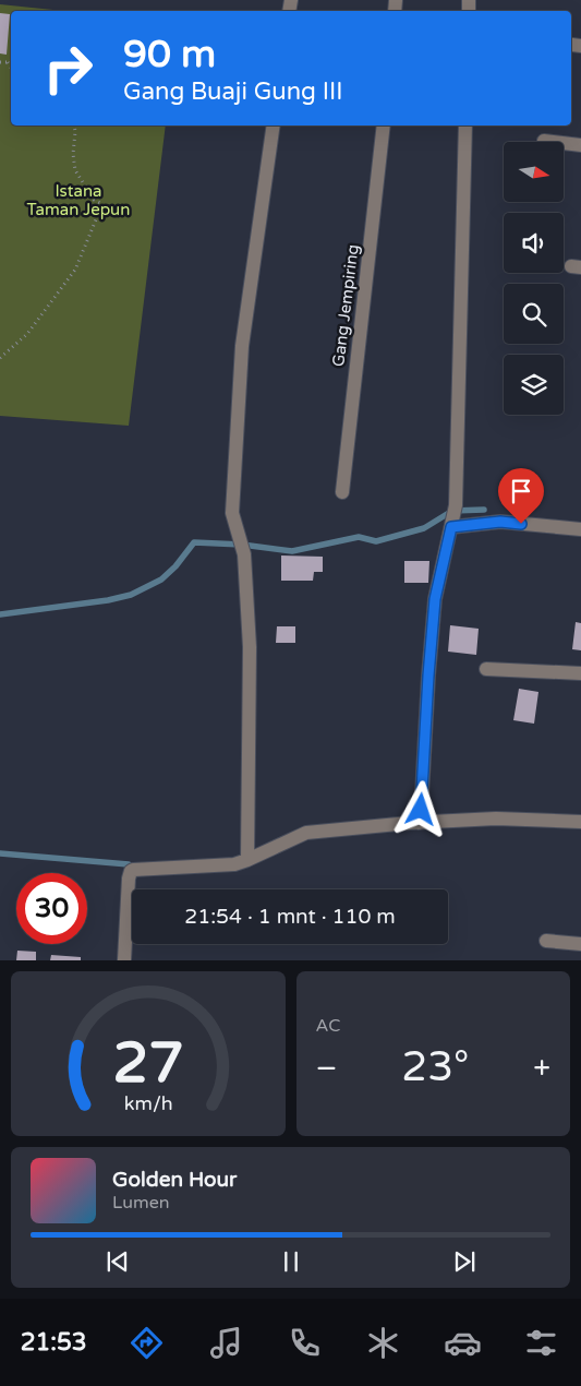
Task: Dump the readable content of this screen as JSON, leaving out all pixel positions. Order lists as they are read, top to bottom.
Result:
{
  "streets": {
    "street": ["Gang Jempiring"]
  },
  "parks": ["Istana Taman Jepun"],
  "north": "right",
  "page": {
    "turn": ["90 m", "Gang Buaji Gung III"],
    "limit": "30",
    "trip": "21:54 · 1 mnt · 110 m",
    "tile": "AC",
    "heat": ["−", "23°", "+"],
    "song": ["Golden Hour", "Lumen"],
    "tabs": "21:53",
    "gauge": ["27", "km/h"]
  }
}
